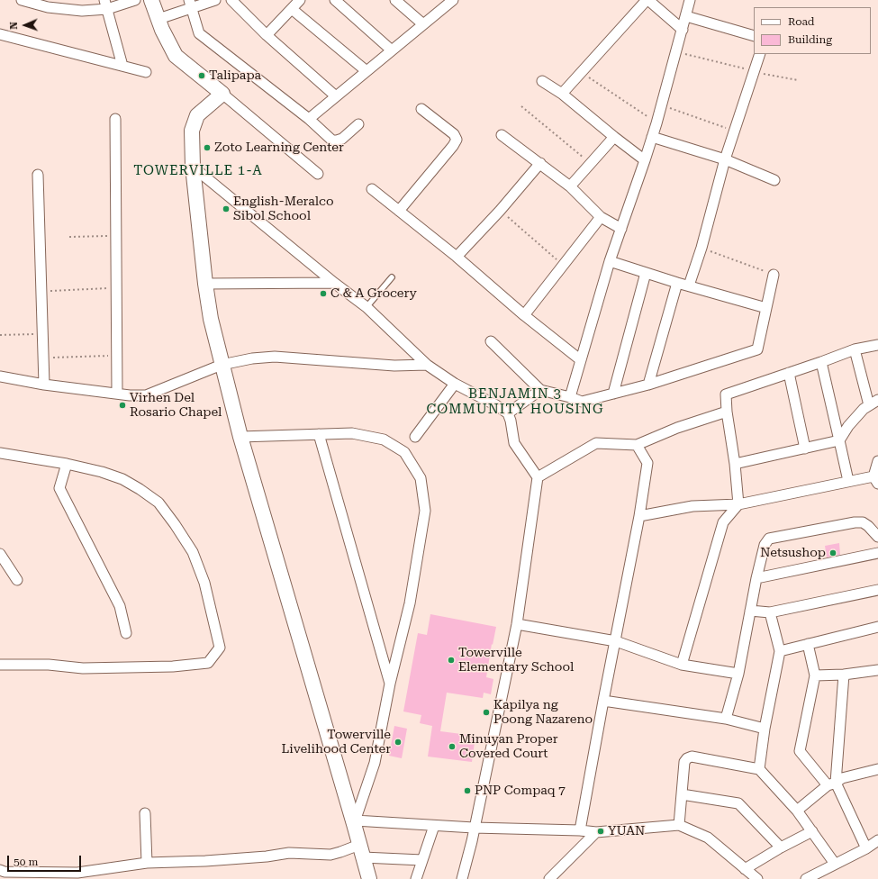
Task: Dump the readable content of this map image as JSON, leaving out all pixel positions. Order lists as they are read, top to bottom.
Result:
{
  "districts": ["TOWERVILLE 1-A", "BENJAMIN 3 COMMUNITY HOUSING"],
  "places": [
    "Talipapa",
    "Zoto Learning Center",
    "English-Meralco Sibol School",
    "C & A Grocery",
    "Virhen Del Rosario Chapel",
    "Netsushop",
    "Towerville Elementary School",
    "Kapilya ng Poong Nazareno",
    "Towerville Livelihood Center",
    "Minuyan Proper Covered Court",
    "PNP Compaq 7",
    "YUAN"
  ],
  "legend": ["Road", "Building"],
  "scale_bar": "50 m",
  "north": "left"
}
